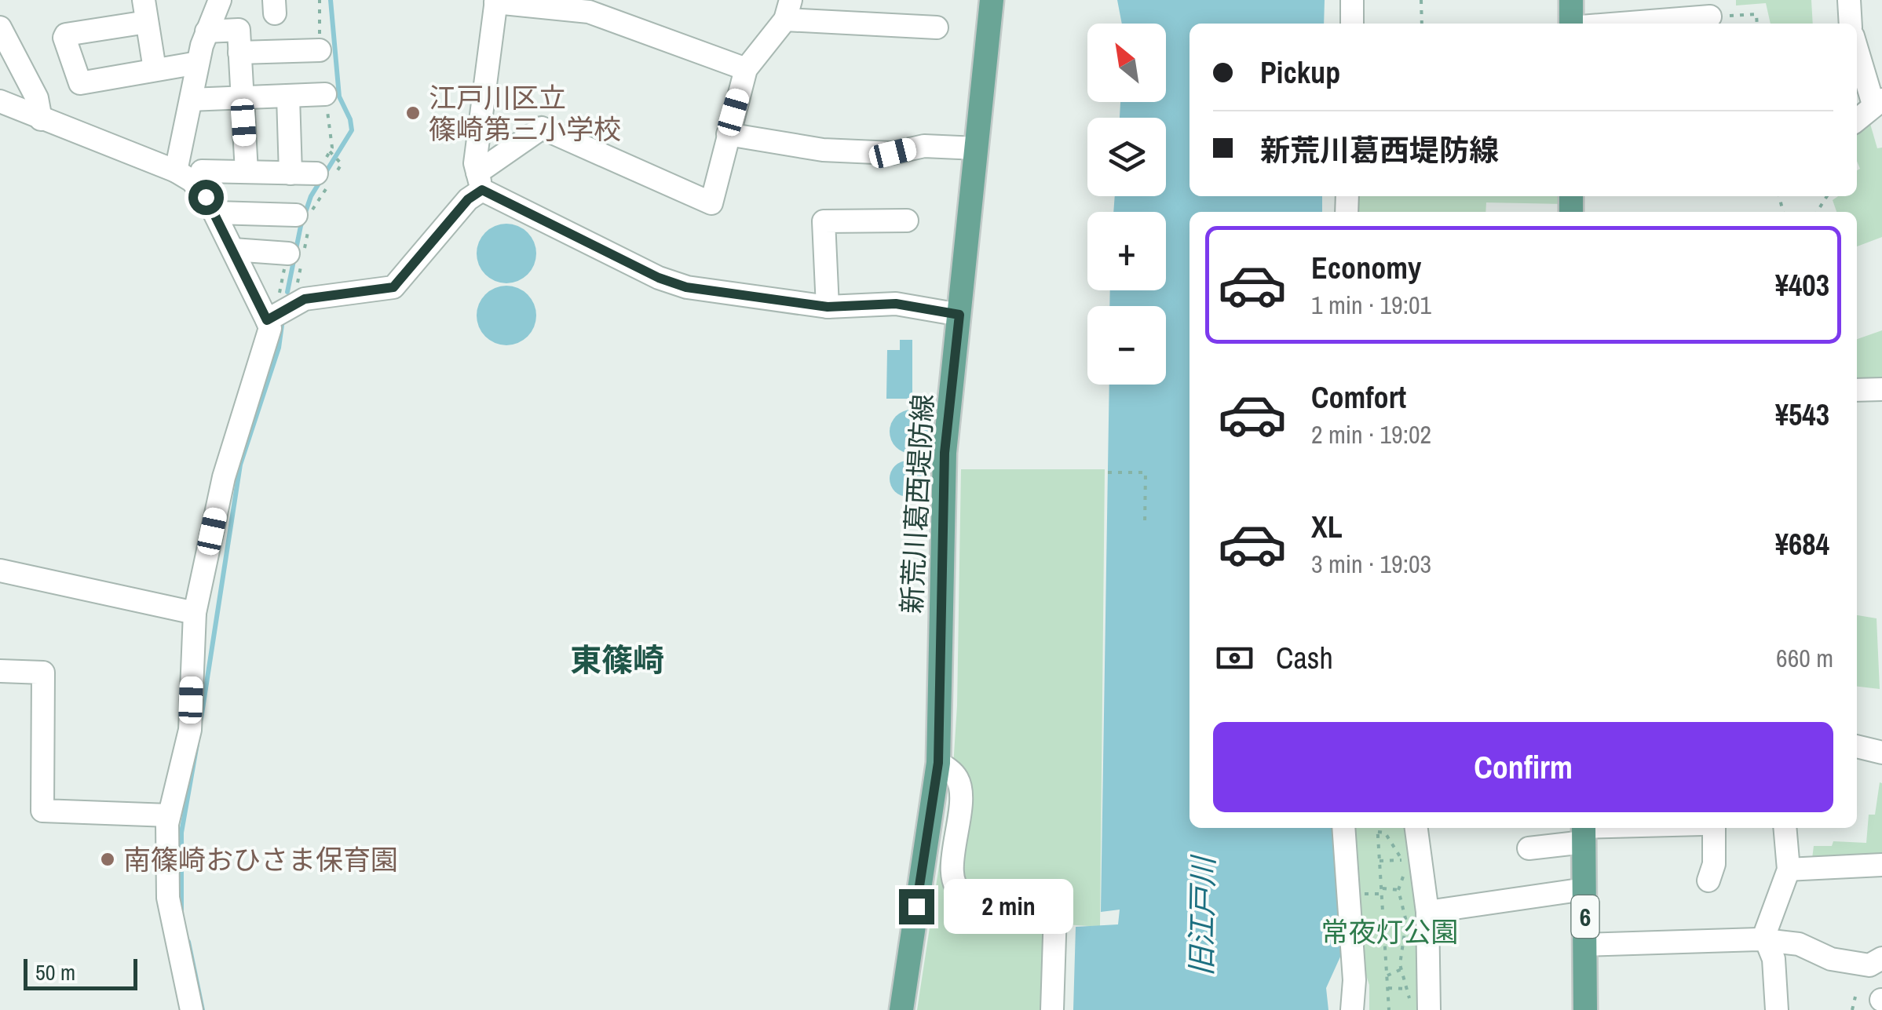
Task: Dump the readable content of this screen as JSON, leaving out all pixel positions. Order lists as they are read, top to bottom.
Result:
{
  "streets": {
    "main road": ["新荒川葛西堤防線", "6"]
  },
  "districts": ["東篠崎"],
  "water": ["旧江戸川"],
  "parks": ["常夜灯公園"],
  "places": ["江戸川区立 篠崎第三小学校", "南篠崎おひさま保育園"],
  "scale_bar": "50 m",
  "north": "top left",
  "page": {
    "map_buttons": ["+", "−"],
    "banner": ["Pickup", "新荒川葛西堤防線"],
    "list": [
      {
        "name": "Economy",
        "note": "1 min · 19:01",
        "value": "¥403"
      },
      {
        "name": "Comfort",
        "note": "2 min · 19:02",
        "value": "¥543"
      },
      {
        "name": "XL",
        "note": "3 min · 19:03",
        "value": "¥684"
      }
    ],
    "pay": ["Cash", "660 m"],
    "buttons": "Confirm",
    "bubble": "2 min",
    "scale": "50 m"
  }
}
